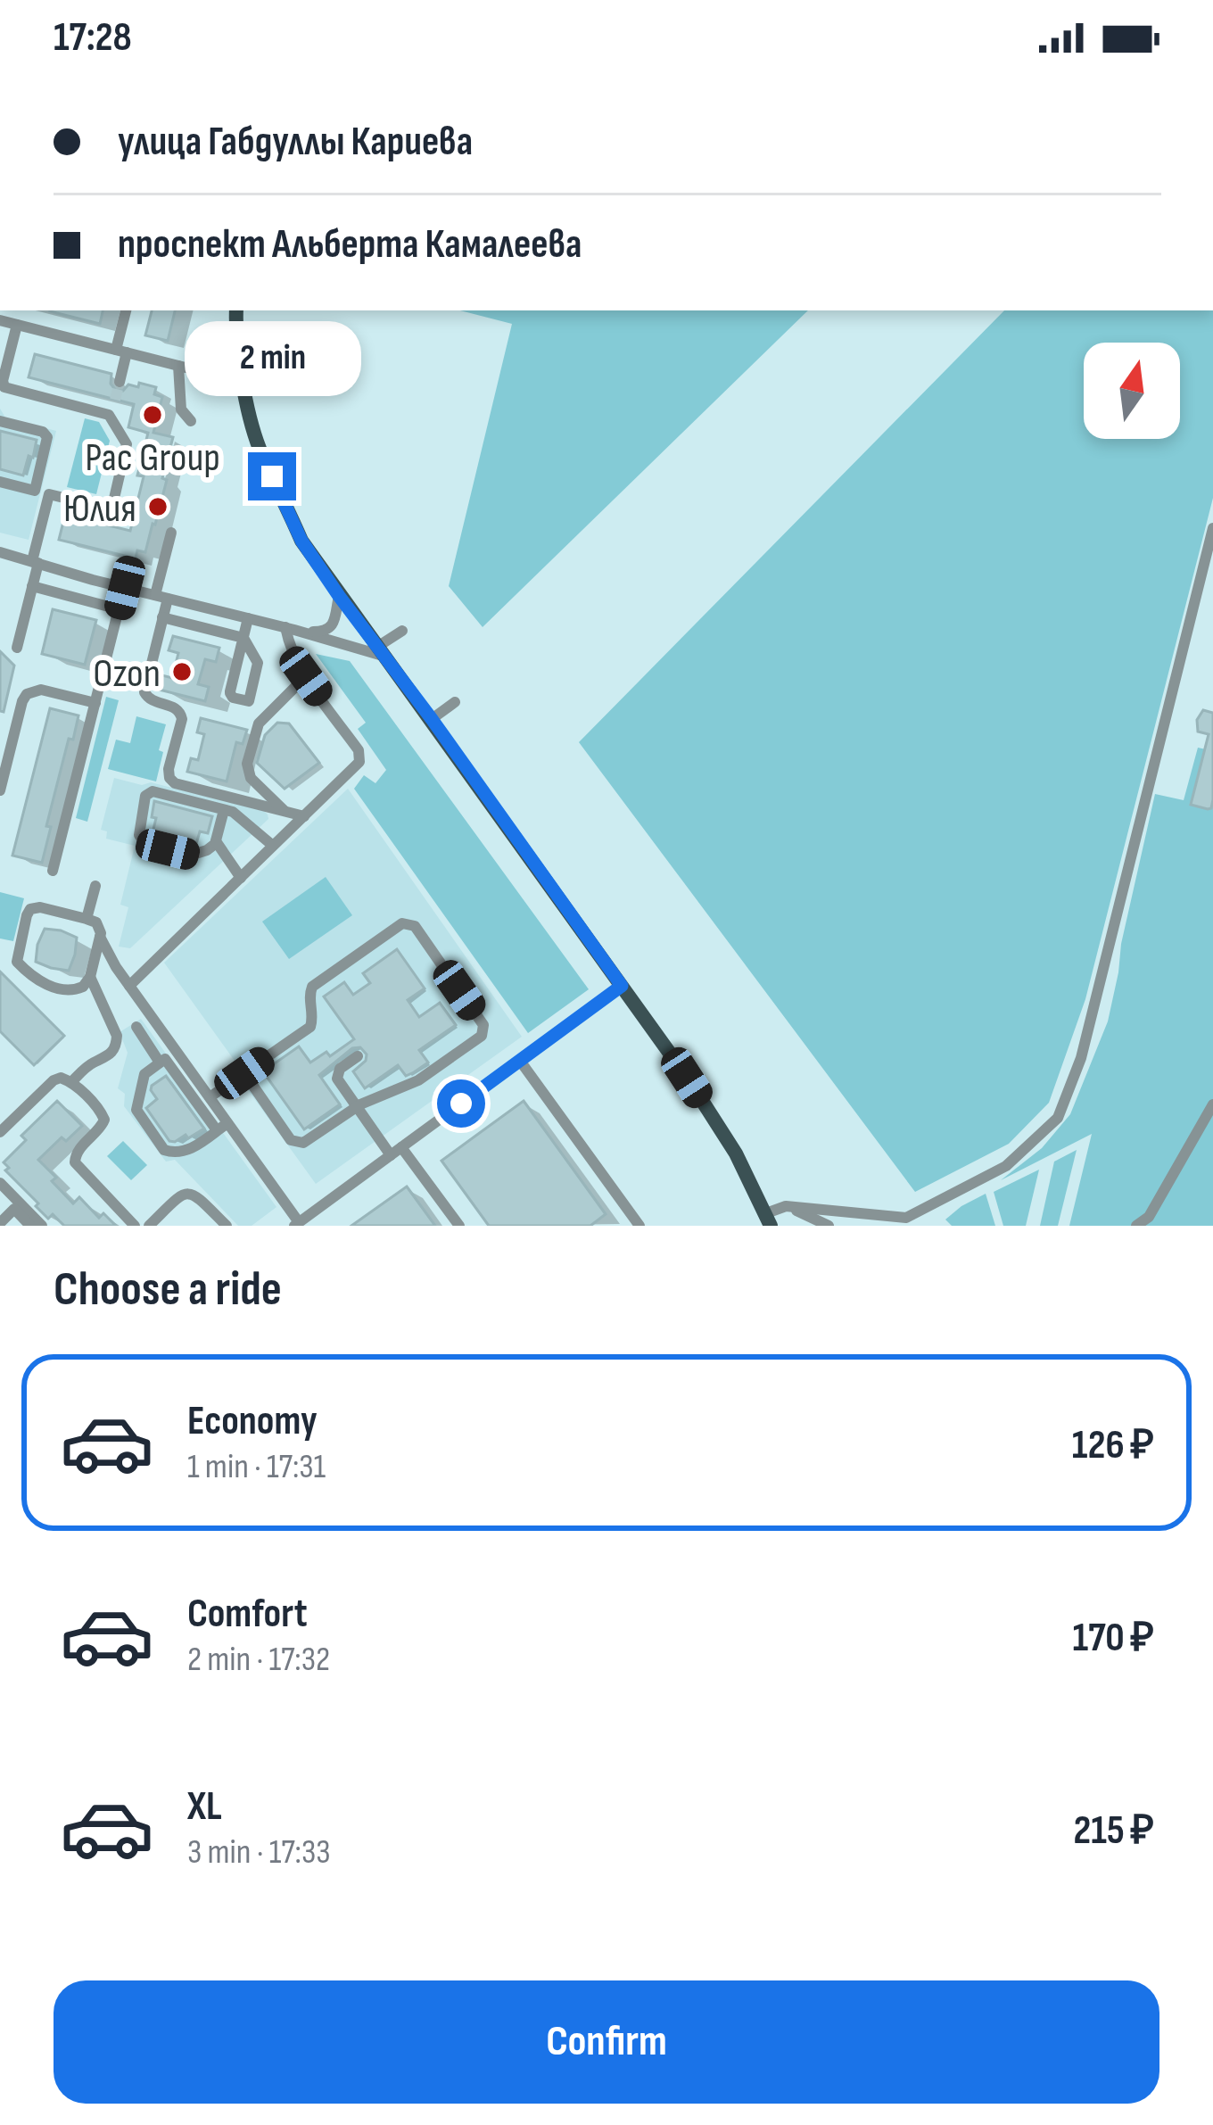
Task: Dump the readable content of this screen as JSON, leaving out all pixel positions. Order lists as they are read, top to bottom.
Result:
{
  "places": ["Pac Group", "Юлия", "Ozon"],
  "north": "top",
  "page": {
    "status": "17:28",
    "banner": ["улица Габдуллы Кариева", "проспект Альберта Камалеева"],
    "bubble": "2 min",
    "heading": "Choose a ride",
    "list": [
      {
        "name": "Economy",
        "note": "1 min · 17:31",
        "value": "126 ₽"
      },
      {
        "name": "Comfort",
        "note": "2 min · 17:32",
        "value": "170 ₽"
      },
      {
        "name": "XL",
        "note": "3 min · 17:33",
        "value": "215 ₽"
      }
    ],
    "buttons": "Confirm"
  }
}
